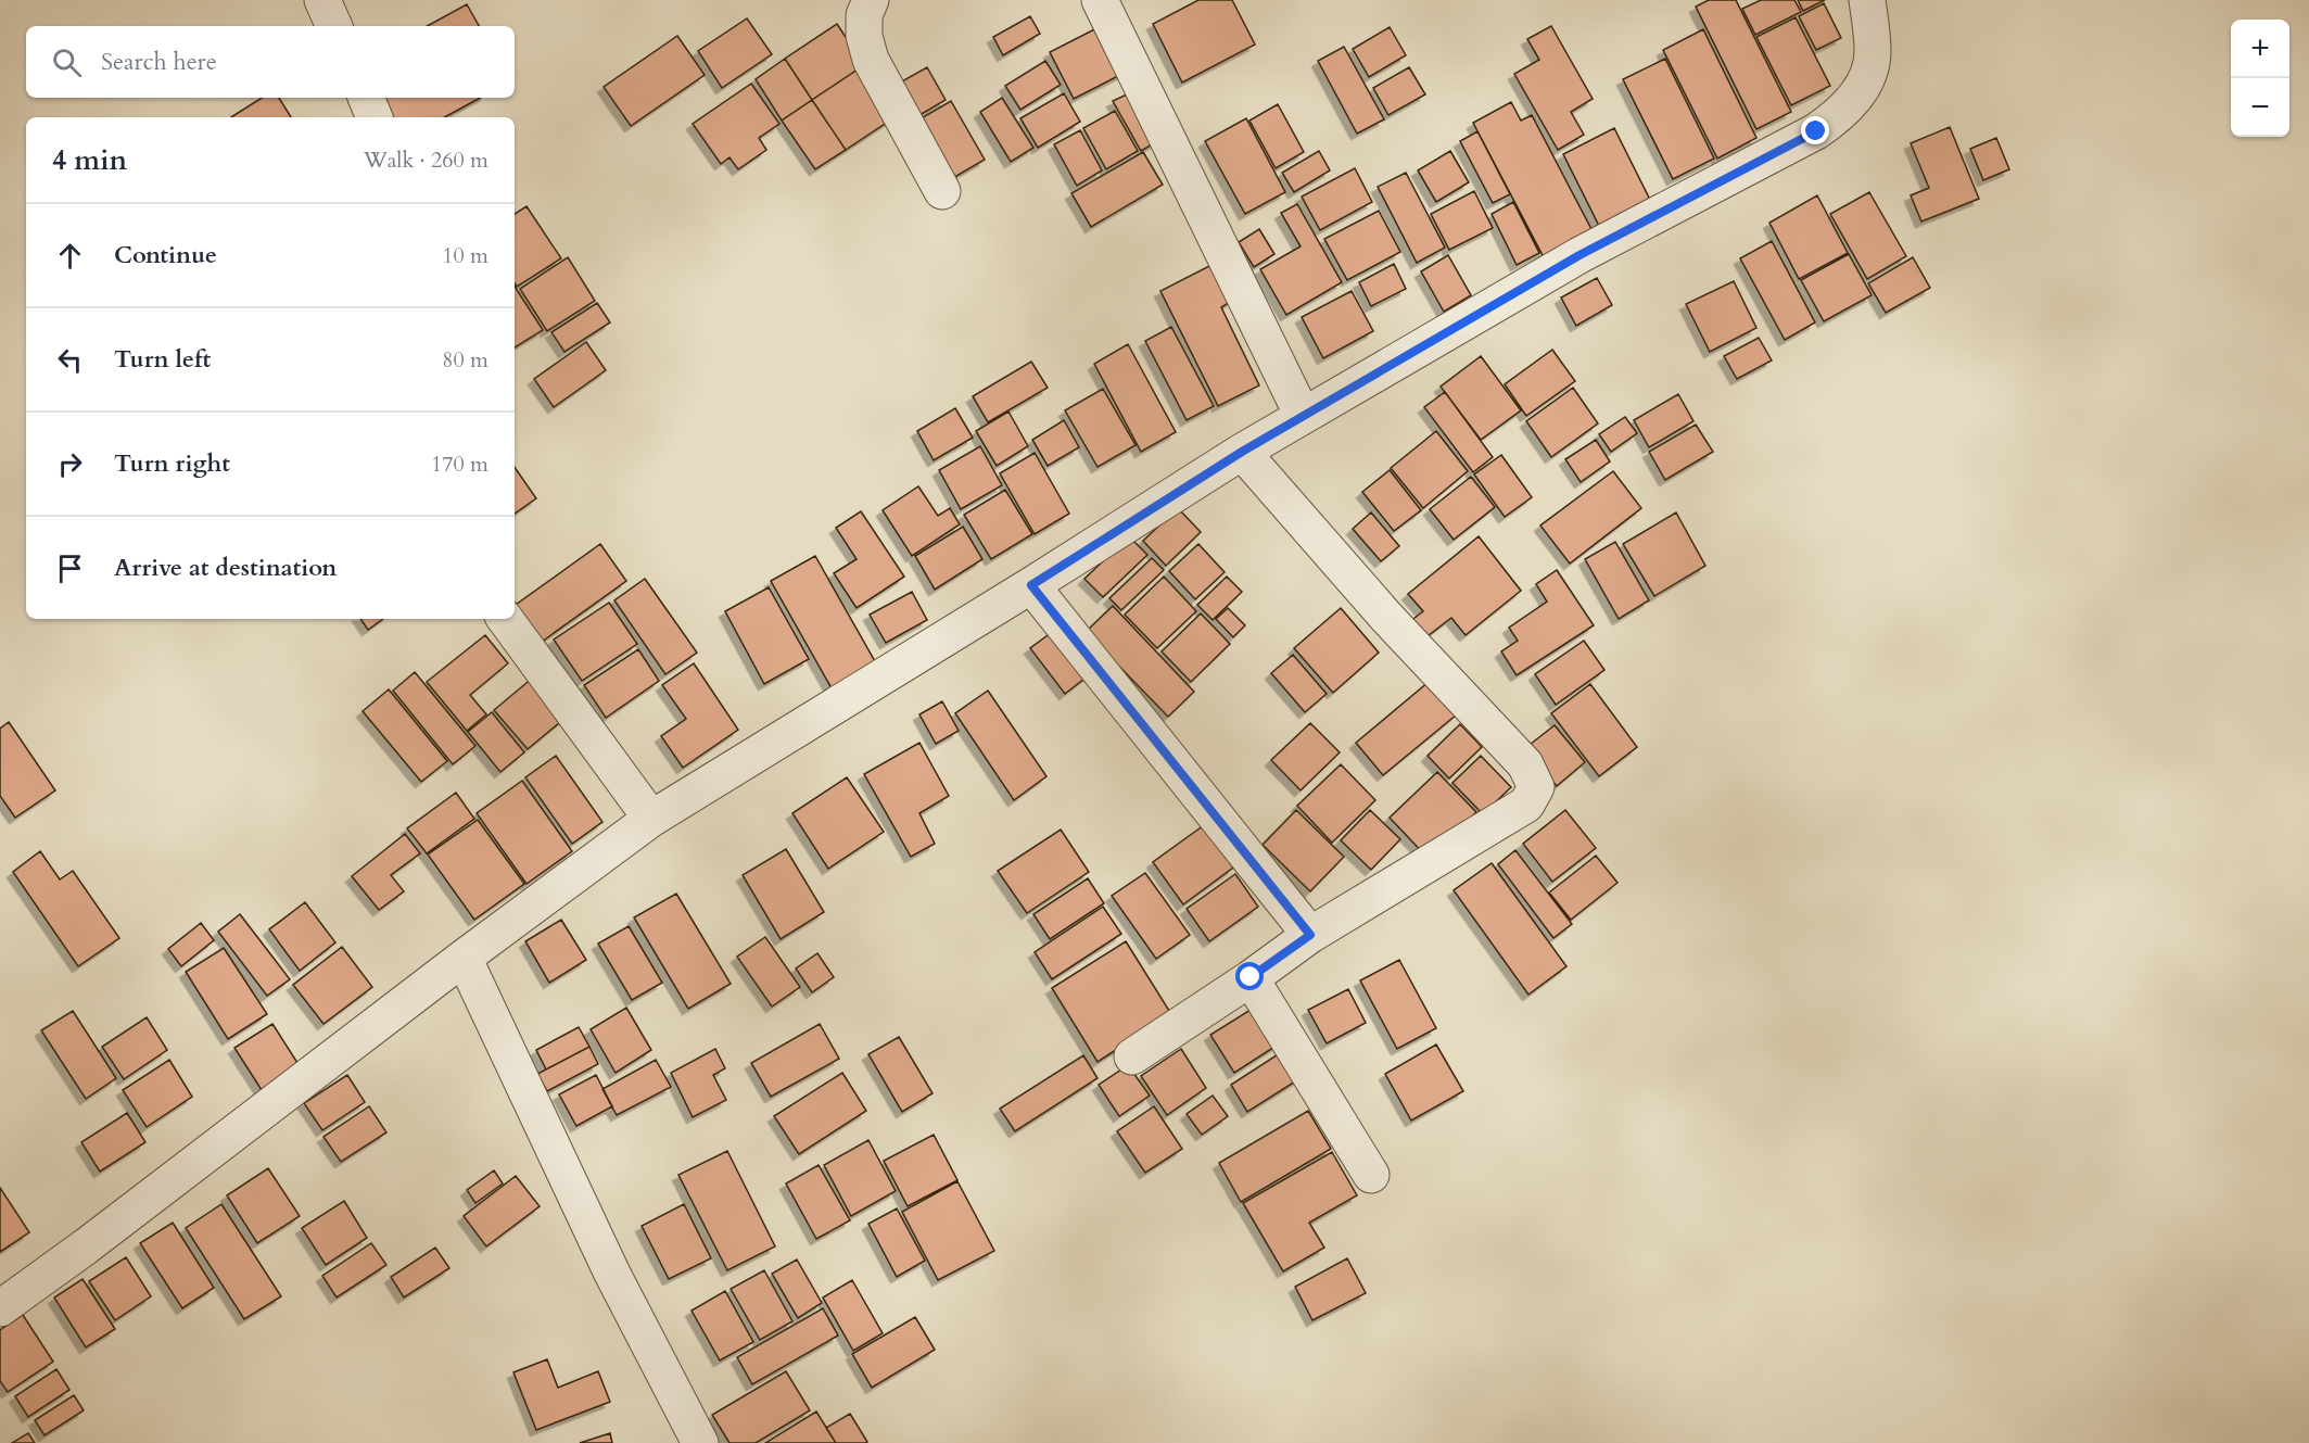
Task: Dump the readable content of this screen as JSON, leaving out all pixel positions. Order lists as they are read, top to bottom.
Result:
{
  "page": {
    "map_buttons": ["+", "−"],
    "search": "Search here",
    "heading": ["4 min", "Walk · 260 m"],
    "list": [
      ["Continue", "10 m"],
      ["Turn left", "80 m"],
      ["Turn right", "170 m"],
      "Arrive at destination"
    ]
  }
}
